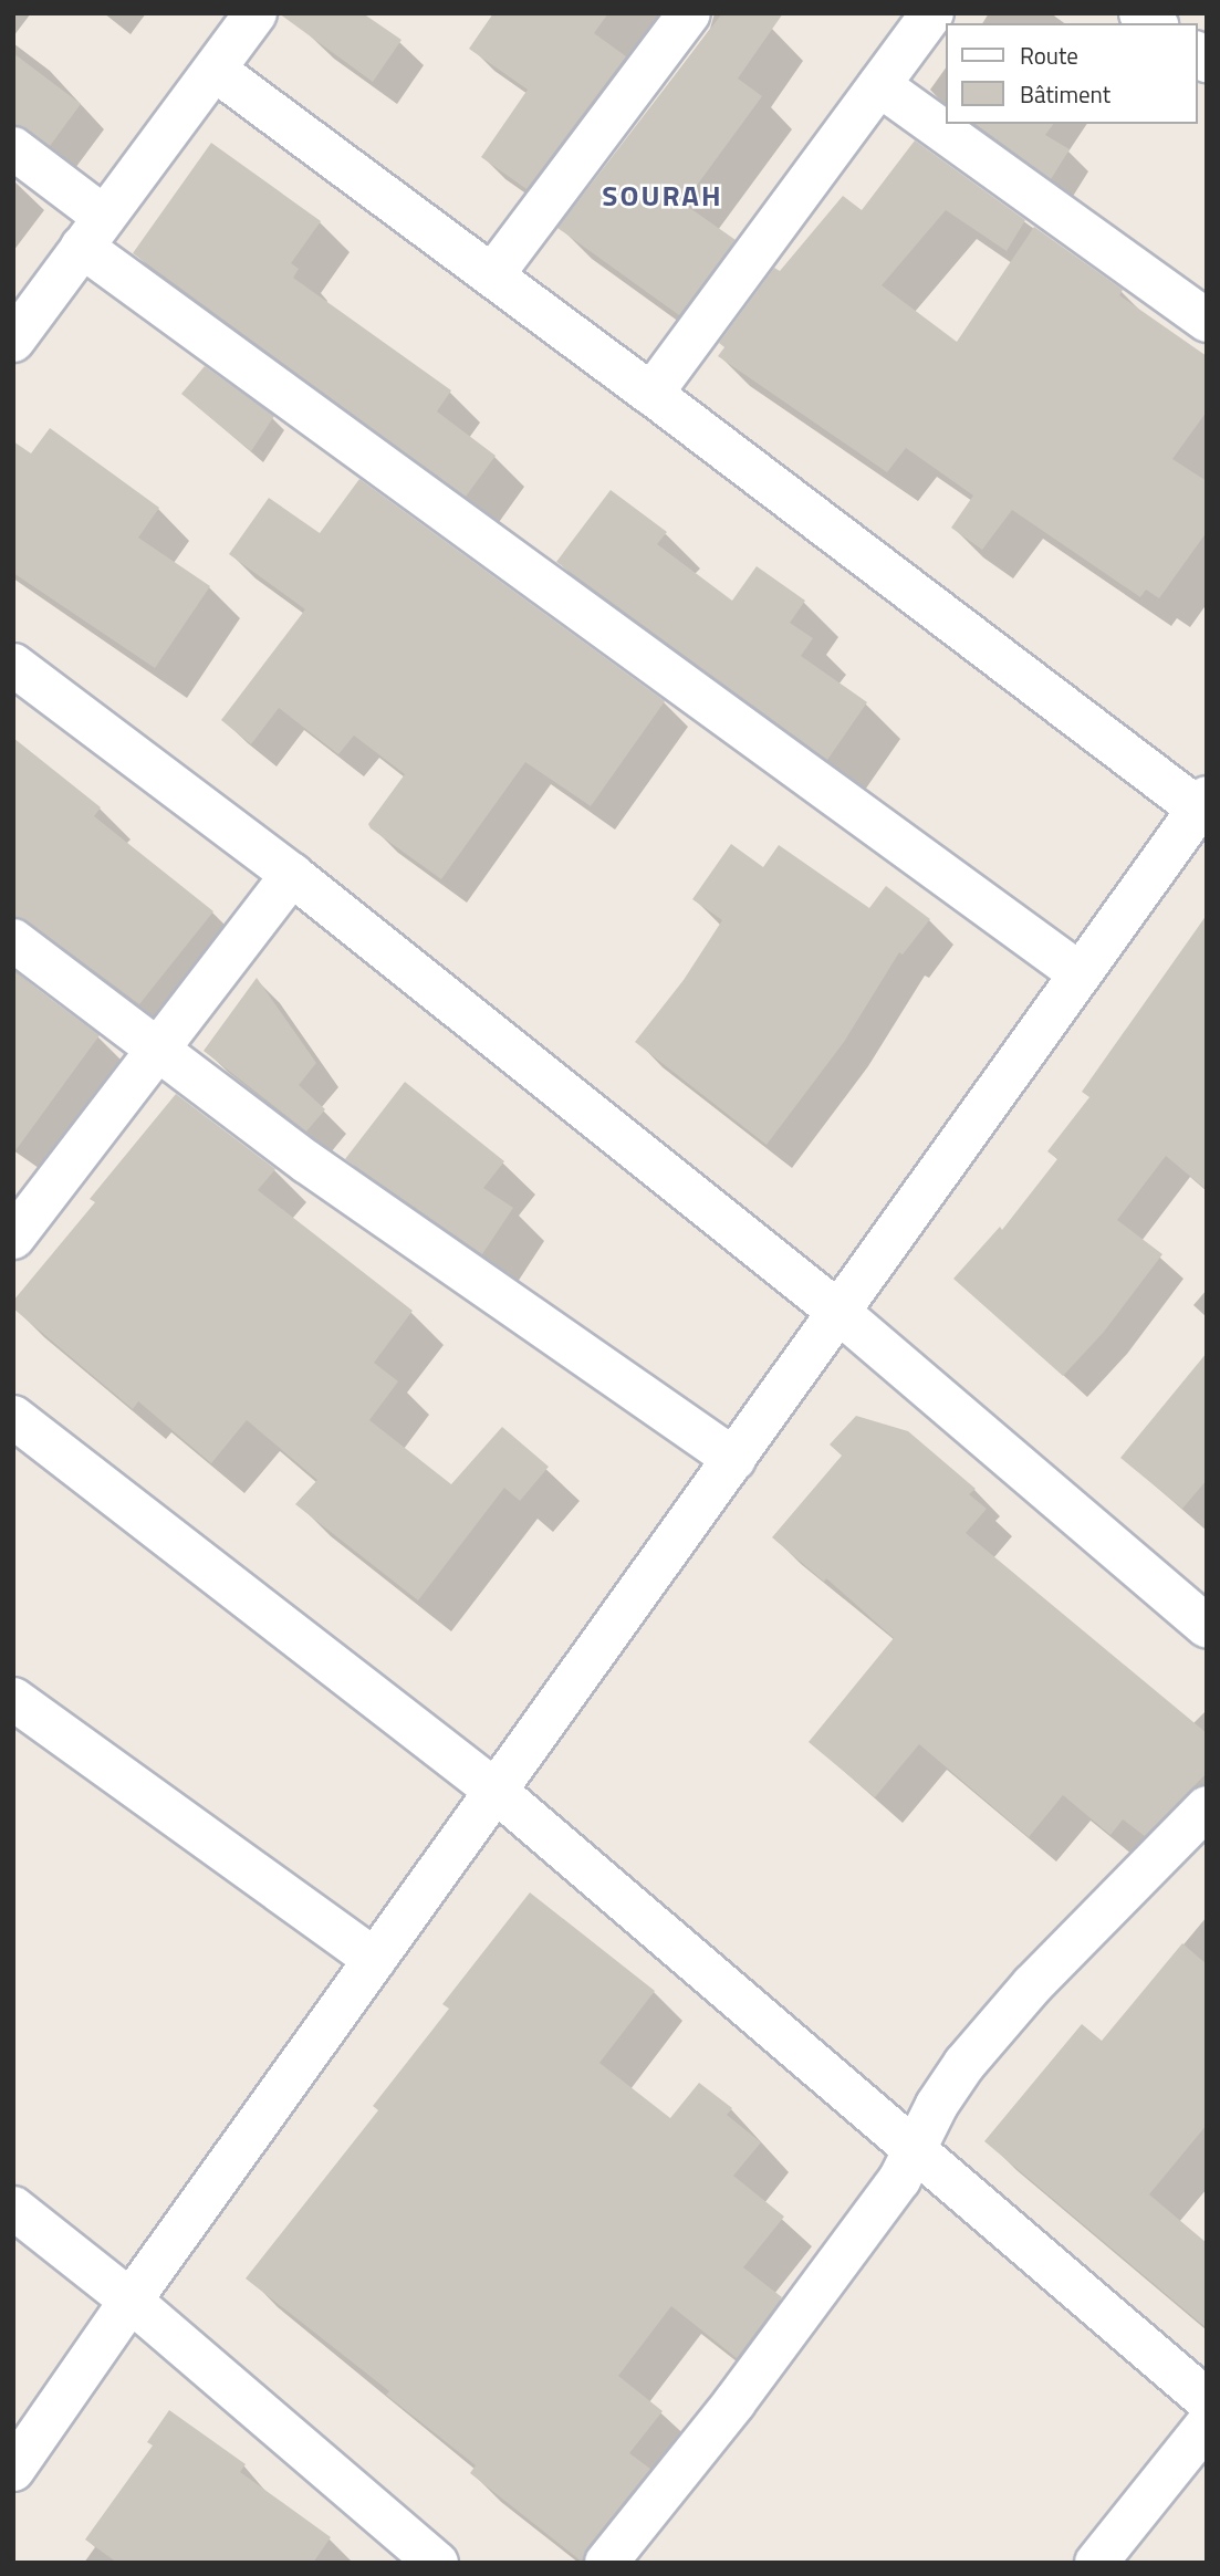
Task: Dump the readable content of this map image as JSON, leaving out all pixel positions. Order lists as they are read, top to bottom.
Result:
{
  "districts": ["SOURAH"],
  "legend": ["Route", "Bâtiment"]
}
